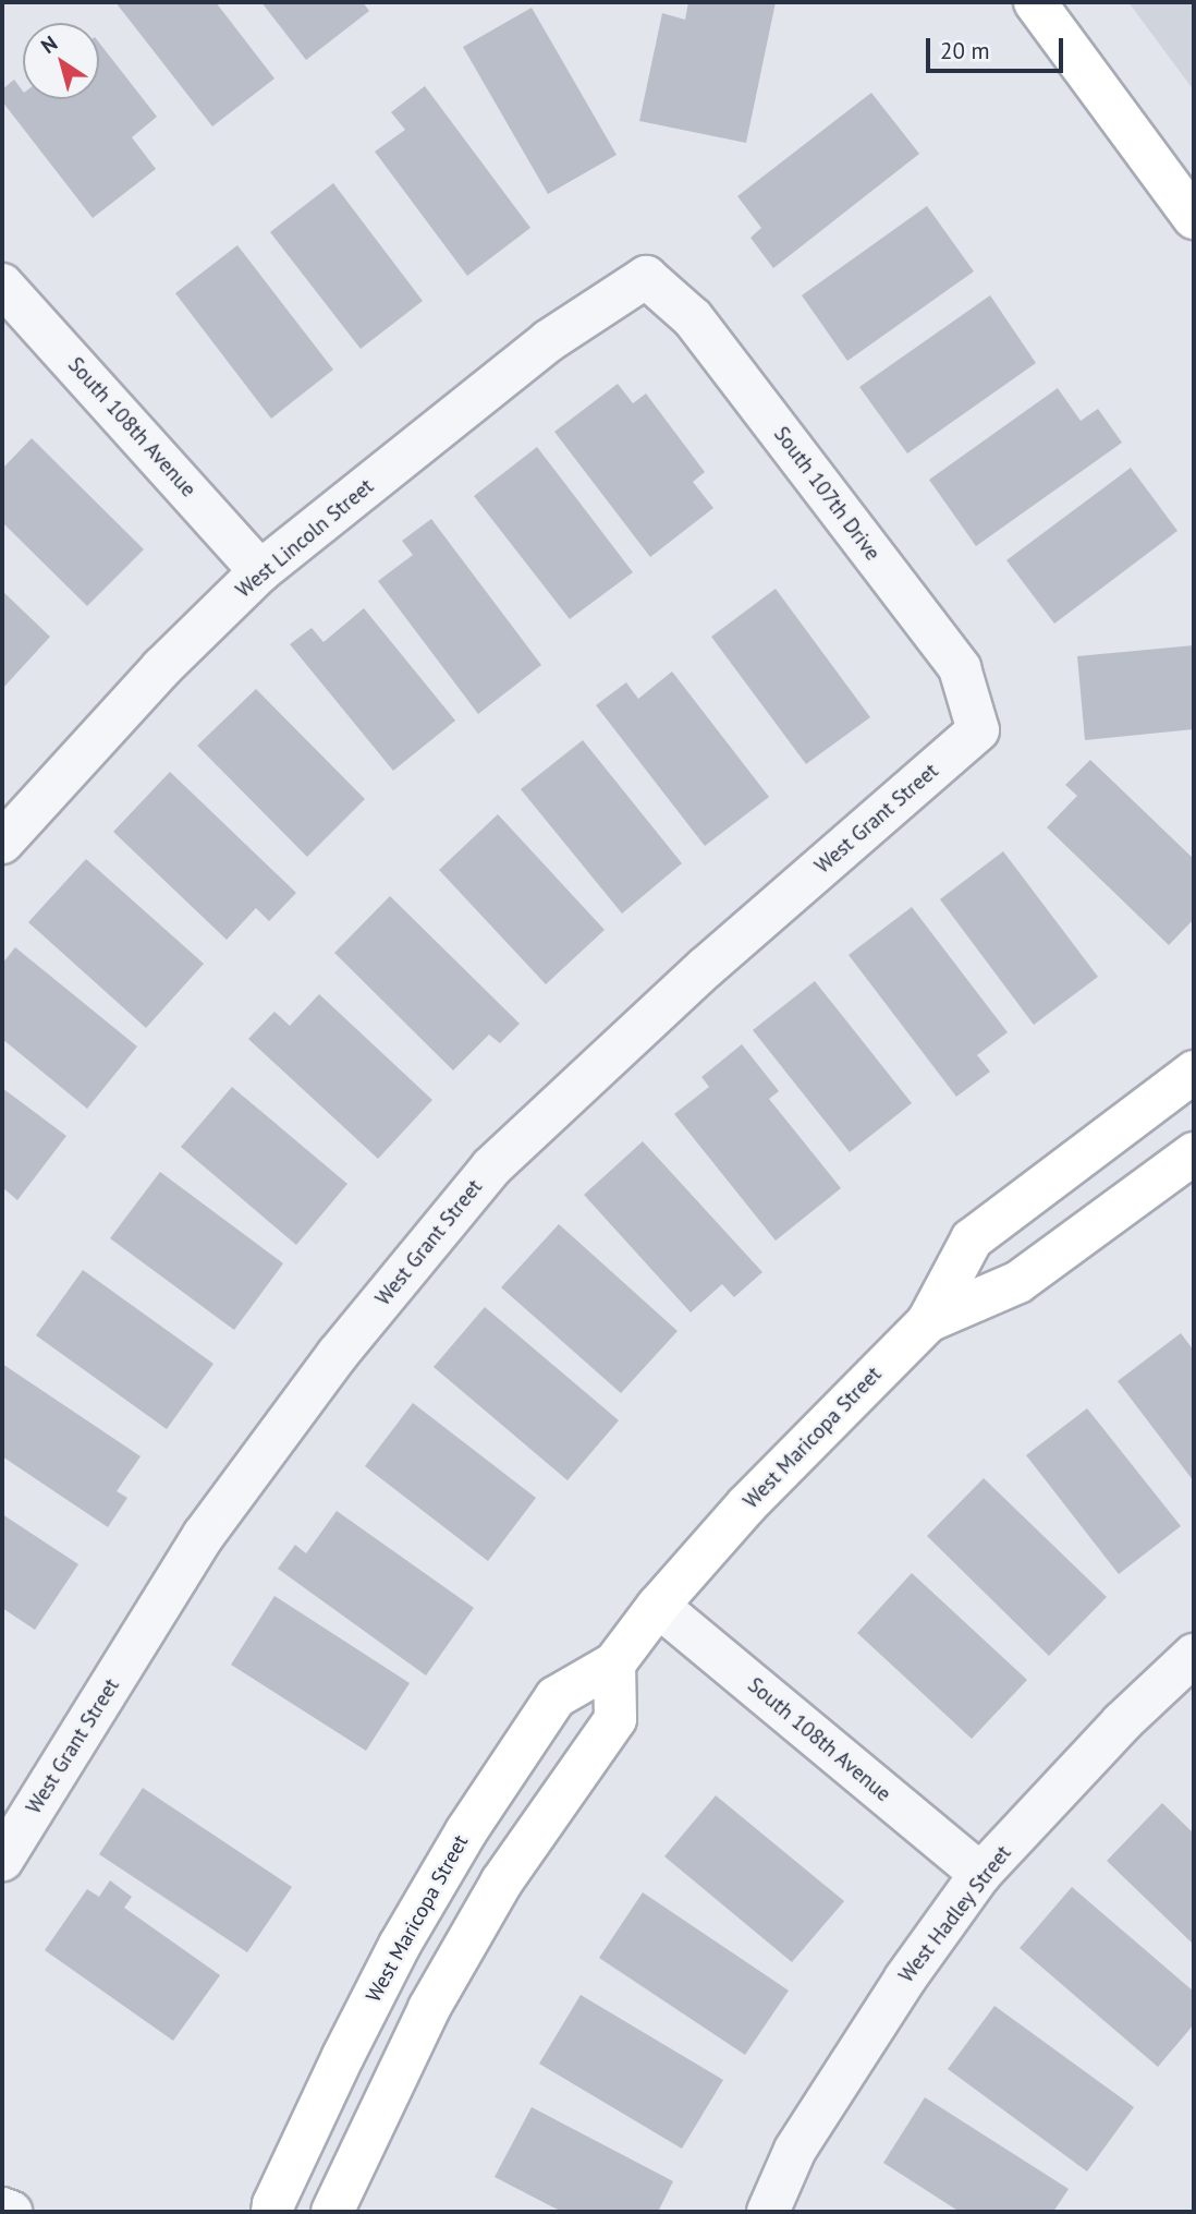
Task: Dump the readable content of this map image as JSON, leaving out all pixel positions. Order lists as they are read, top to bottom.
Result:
{
  "streets": {
    "street": [
      "South 108th Avenue",
      "South 107th Drive",
      "West Lincoln Street",
      "West Grant Street",
      "West Maricopa Street",
      "West Hadley Street"
    ]
  },
  "crossings": [
    ["South 108th Avenue", "West Lincoln Street"],
    ["South 108th Avenue", "West Maricopa Street"],
    ["South 108th Avenue", "West Hadley Street"],
    ["South 107th Drive", "West Lincoln Street"],
    ["South 107th Drive", "West Grant Street"]
  ],
  "scale_bar": "20 m",
  "north": "top left"
}
